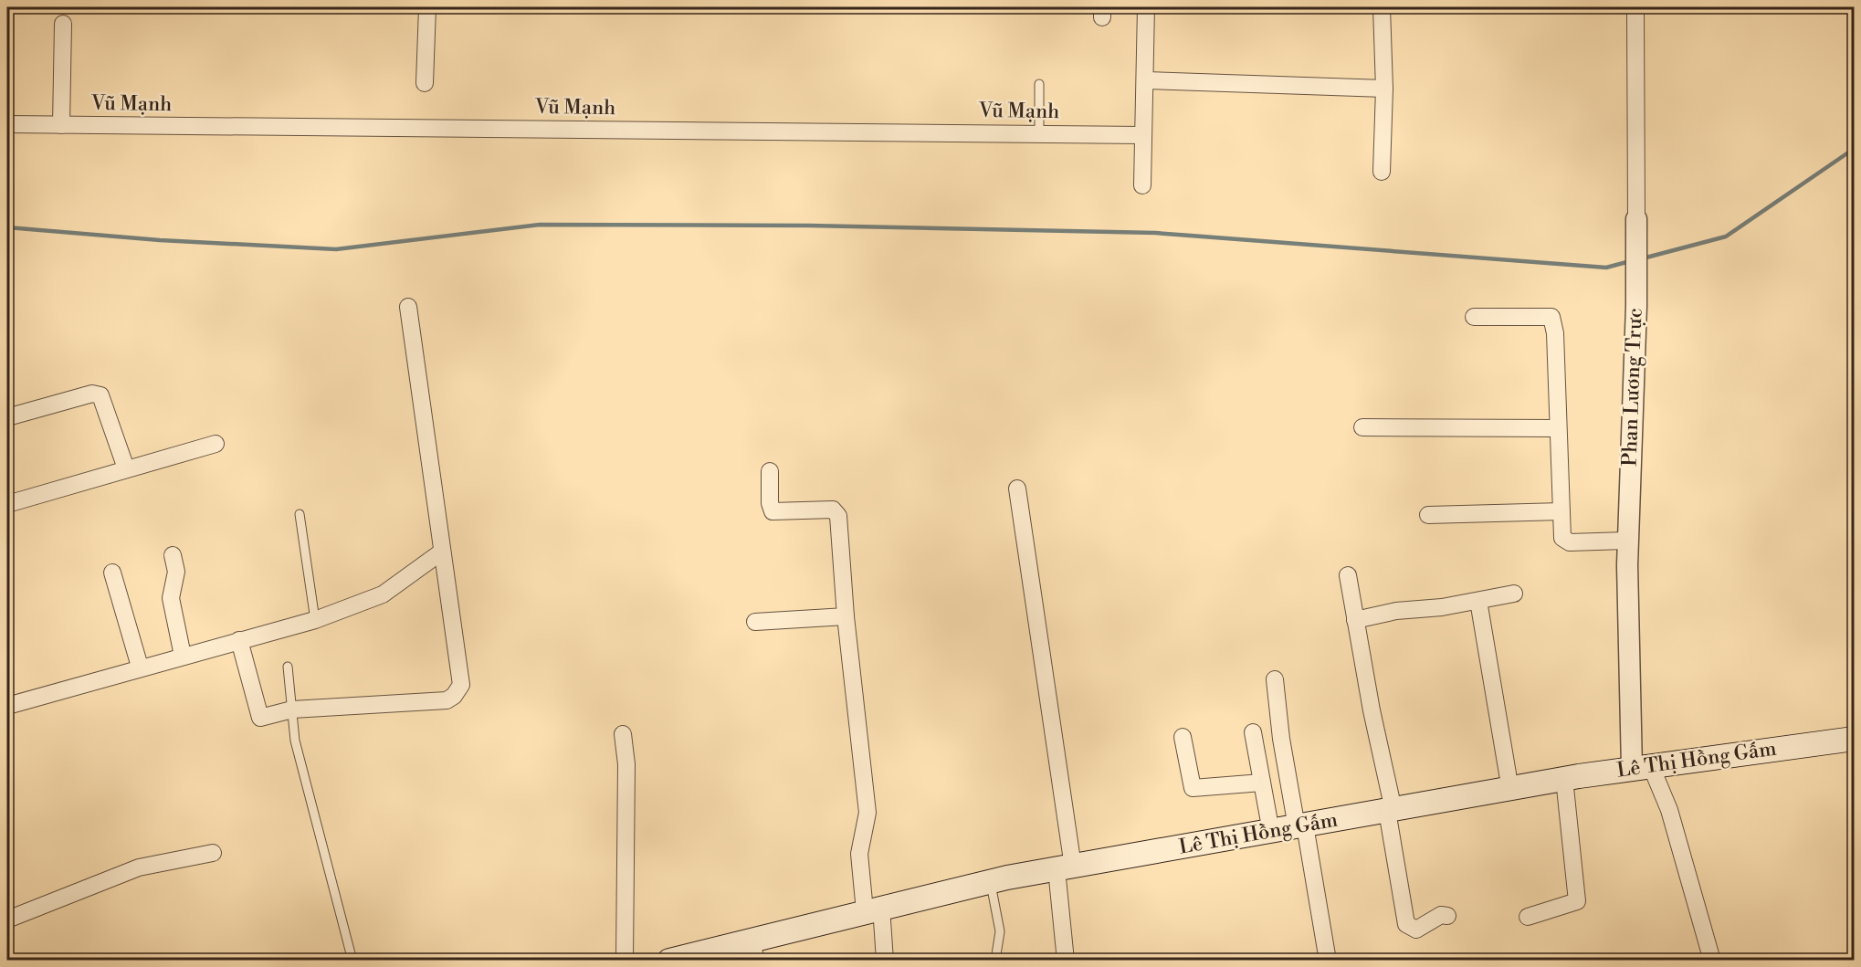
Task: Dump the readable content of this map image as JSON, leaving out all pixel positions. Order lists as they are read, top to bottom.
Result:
{
  "streets": {
    "main road": ["Lê Thị Hồng Gấm"],
    "street": ["Vũ Mạnh", "Phan Lương Trực"]
  },
  "crossings": [
    ["Phan Lương Trực", "Lê Thị Hồng Gấm"]
  ]
}
